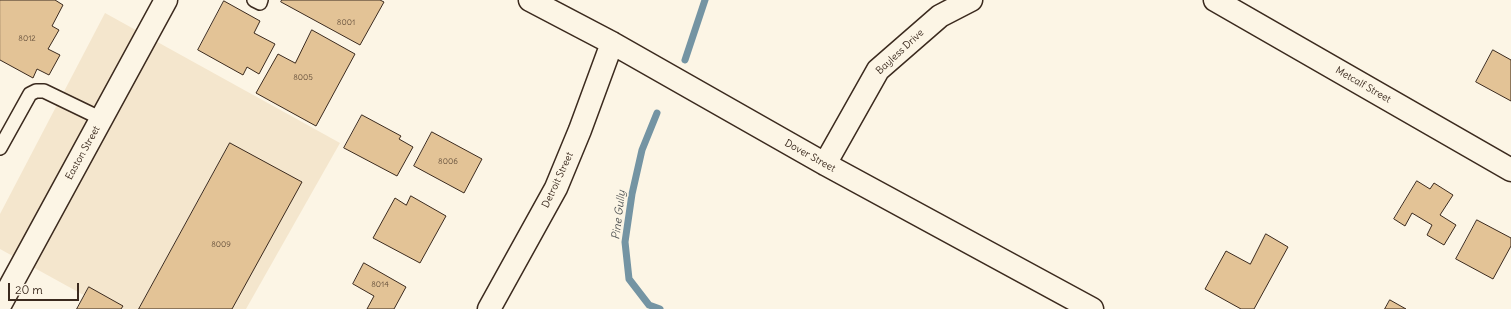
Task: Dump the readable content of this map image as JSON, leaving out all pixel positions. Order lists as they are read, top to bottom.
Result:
{
  "streets": {
    "street": [
      "Bayless Drive",
      "Metcalf Street",
      "Easton Street",
      "Dover Street",
      "Detroit Street"
    ]
  },
  "crossings": [
    ["Bayless Drive", "Dover Street"],
    ["Dover Street", "Detroit Street"]
  ],
  "water": ["Pine Gully"],
  "house_numbers": [
    "8001",
    "8012",
    "8005",
    "8006",
    "8009",
    "8014"
  ],
  "scale_bar": "20 m"
}
